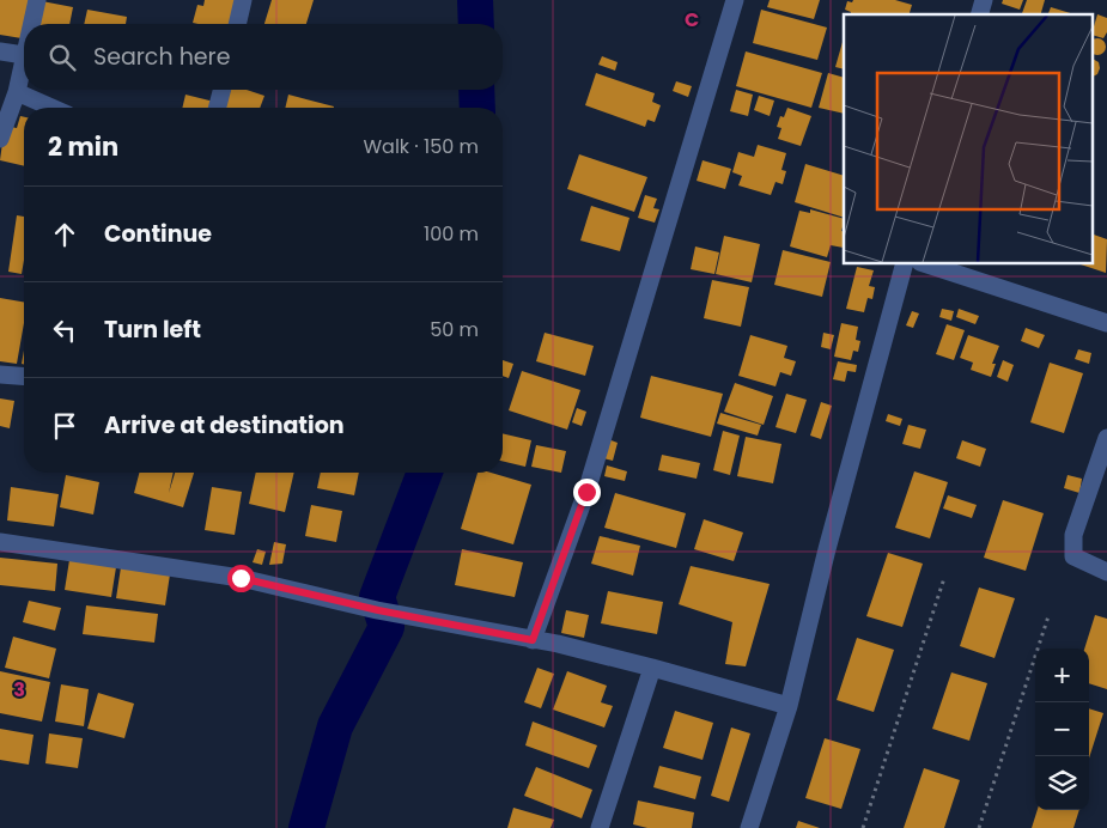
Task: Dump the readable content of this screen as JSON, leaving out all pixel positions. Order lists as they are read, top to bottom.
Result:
{
  "page": {
    "search": "Search here",
    "heading": ["2 min", "Walk · 150 m"],
    "list": [
      ["Continue", "100 m"],
      ["Turn left", "50 m"],
      "Arrive at destination"
    ],
    "map_buttons": ["+", "−"]
  },
  "grid": {
    "columns": ["C"],
    "rows": ["3"]
  }
}
